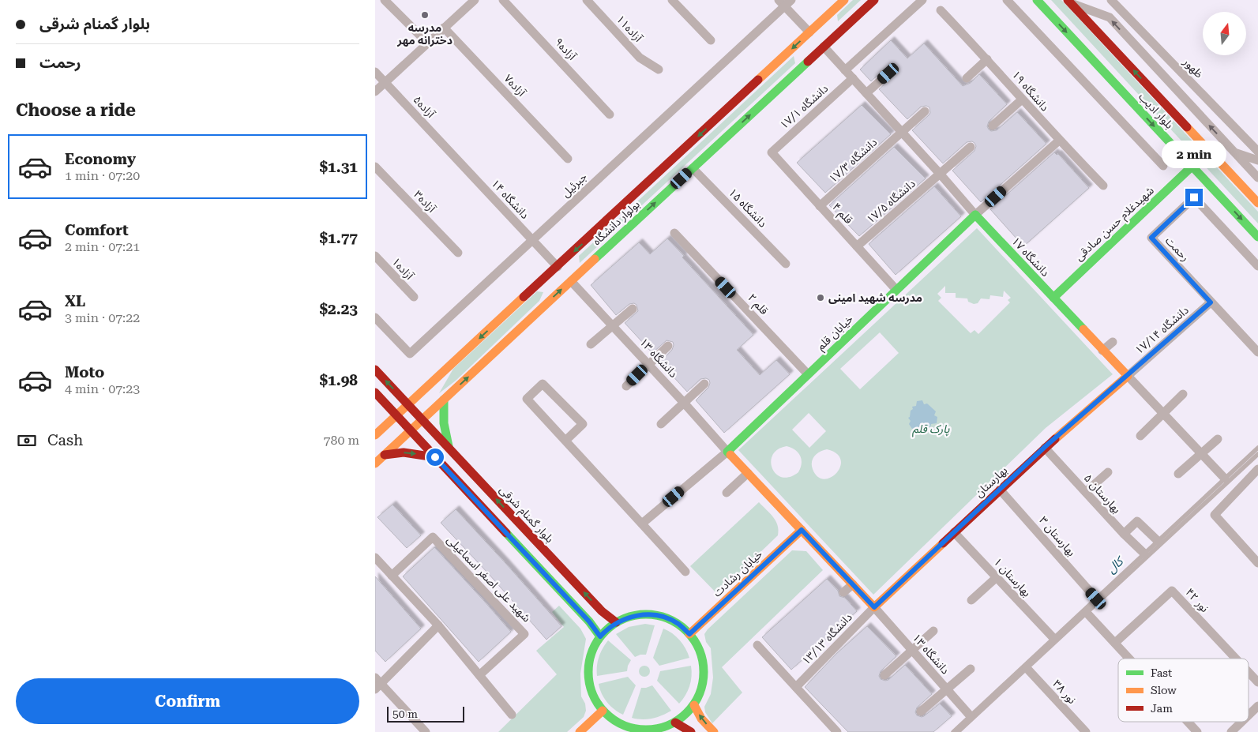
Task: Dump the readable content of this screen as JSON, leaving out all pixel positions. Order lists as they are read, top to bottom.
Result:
{
  "streets": {
    "main road": [
      "بلوار ادیب",
      "بولوار دانشگاه",
      "شهیدغلام حسن صادقی",
      "دانشگاه ۱۷",
      "خیابان قلم",
      "بهارستان",
      "بلوار گمنام شرقی",
      "خیابان رشادت"
    ],
    "street": [
      "آزاده۱۱",
      "آزاده۹",
      "ظهور",
      "آزاده۷",
      "دانشگاه ۱۹",
      "آزاده۵",
      "دانشگاه ۱۷/۱",
      "دانشگاه ۱۷/۳",
      "جبرئیل",
      "دانشگاه ۱۴",
      "آزاده۳",
      "دانشگاه ۱۷/۵",
      "دانشگاه ۱۵",
      "قلم ۴",
      "رحمت",
      "آزاده۱",
      "قلم ۲",
      "دانشگاه ۱۷/۱۴",
      "دانشگاه ۱۳",
      "بهارستان ۵",
      "بهارستان ۳",
      "بهارستان ۱",
      "شهید علی اصغر اسماعیلی",
      "نور ۴۲",
      "دانشگاه ۱۳/۱۳",
      "نور ۳۸"
    ]
  },
  "crossings": [
    ["آزاده۵", "دانشگاه ۱۴"],
    ["دانشگاه ۱۷/۱", "قلم ۴"],
    ["دانشگاه ۱۷/۱", "دانشگاه ۱۷"],
    ["بلوار ادیب", "شهیدغلام حسن صادقی"],
    ["دانشگاه ۱۷/۳", "قلم ۴"],
    ["دانشگاه ۱۷/۳", "دانشگاه ۱۷"],
    ["جبرئیل", "دانشگاه ۱۴"],
    ["دانشگاه ۱۴", "بولوار دانشگاه"],
    ["دانشگاه ۱۷/۵", "قلم ۴"],
    ["دانشگاه ۱۷/۵", "دانشگاه ۱۷"],
    ["دانشگاه ۱۵", "بولوار دانشگاه"],
    ["قلم ۴", "خیابان قلم"],
    ["بولوار دانشگاه", "دانشگاه ۱۷"],
    ["بولوار دانشگاه", "دانشگاه ۱۳"],
    ["بولوار دانشگاه", "بلوار گمنام شرقی"],
    ["شهیدغلام حسن صادقی", "دانشگاه ۱۷"],
    ["رحمت", "دانشگاه ۱۷/۱۴"],
    ["دانشگاه ۱۷", "دانشگاه ۱۷/۱۴"],
    ["دانشگاه ۱۷", "خیابان قلم"],
    ["دانشگاه ۱۷", "بهارستان"],
    ["قلم ۲", "خیابان قلم"],
    ["دانشگاه ۱۷/۱۴", "بهارستان"],
    ["خیابان قلم", "دانشگاه ۱۳"],
    ["دانشگاه ۱۳", "بهارستان"],
    ["دانشگاه ۱۳", "دانشگاه ۱۳/۱۳"],
    ["بهارستان", "بهارستان ۵"],
    ["بهارستان", "بهارستان ۳"],
    ["بهارستان", "بهارستان ۱"],
    ["بهارستان", "دانشگاه ۱۳/۱۳"],
    ["بلوار گمنام شرقی", "خیابان رشادت"]
  ],
  "water": ["کال"],
  "parks": ["پارک قلم"],
  "places": ["مدرسه دخترانه مهر", "مدرسه شهید امینی"],
  "legend": ["Fast", "Slow", "Jam"],
  "scale_bar": "50 m",
  "north": "top",
  "page": {
    "banner": ["بلوار گمنام شرقی", "رحمت"],
    "heading": "Choose a ride",
    "list": [
      {
        "name": "Economy",
        "note": "1 min · 07:20",
        "value": "$1.31"
      },
      {
        "name": "Comfort",
        "note": "2 min · 07:21",
        "value": "$1.77"
      },
      {
        "name": "XL",
        "note": "3 min · 07:22",
        "value": "$2.23"
      },
      {
        "name": "Moto",
        "note": "4 min · 07:23",
        "value": "$1.98"
      }
    ],
    "bubble": "2 min",
    "pay": ["Cash", "780 m"],
    "buttons": "Confirm",
    "scale": "50 m"
  }
}
